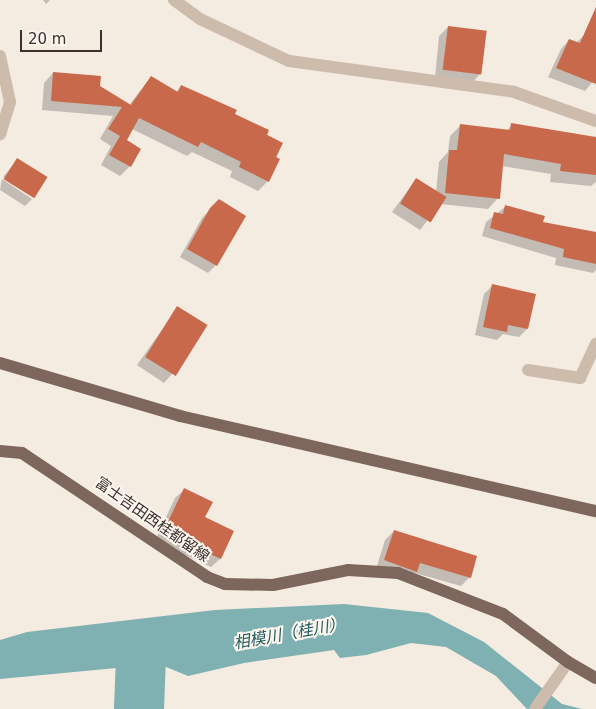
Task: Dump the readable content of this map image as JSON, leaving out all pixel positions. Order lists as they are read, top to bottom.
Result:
{
  "streets": {
    "main road": ["富士吉田西桂都留線"]
  },
  "water": ["相模川（桂川）"],
  "scale_bar": "20 m"
}
